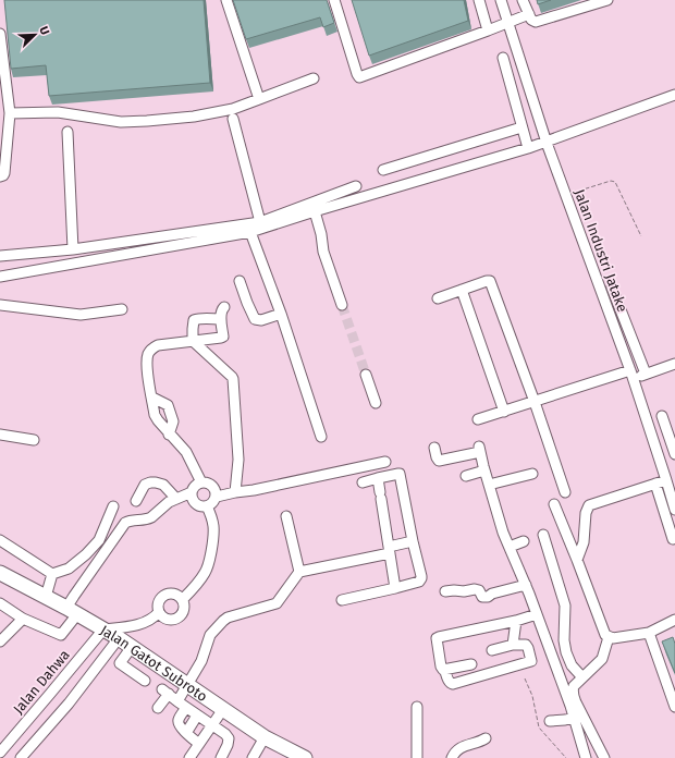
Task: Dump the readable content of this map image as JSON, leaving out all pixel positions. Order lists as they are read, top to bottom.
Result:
{
  "streets": {
    "highway": ["Jalan Gatot Subroto"],
    "street": ["Jalan Industri Jatake", "Jalan Dahwa"]
  },
  "crossings": [
    ["Jalan Gatot Subroto", "Jalan Dahwa"]
  ],
  "north": "top right"
}
